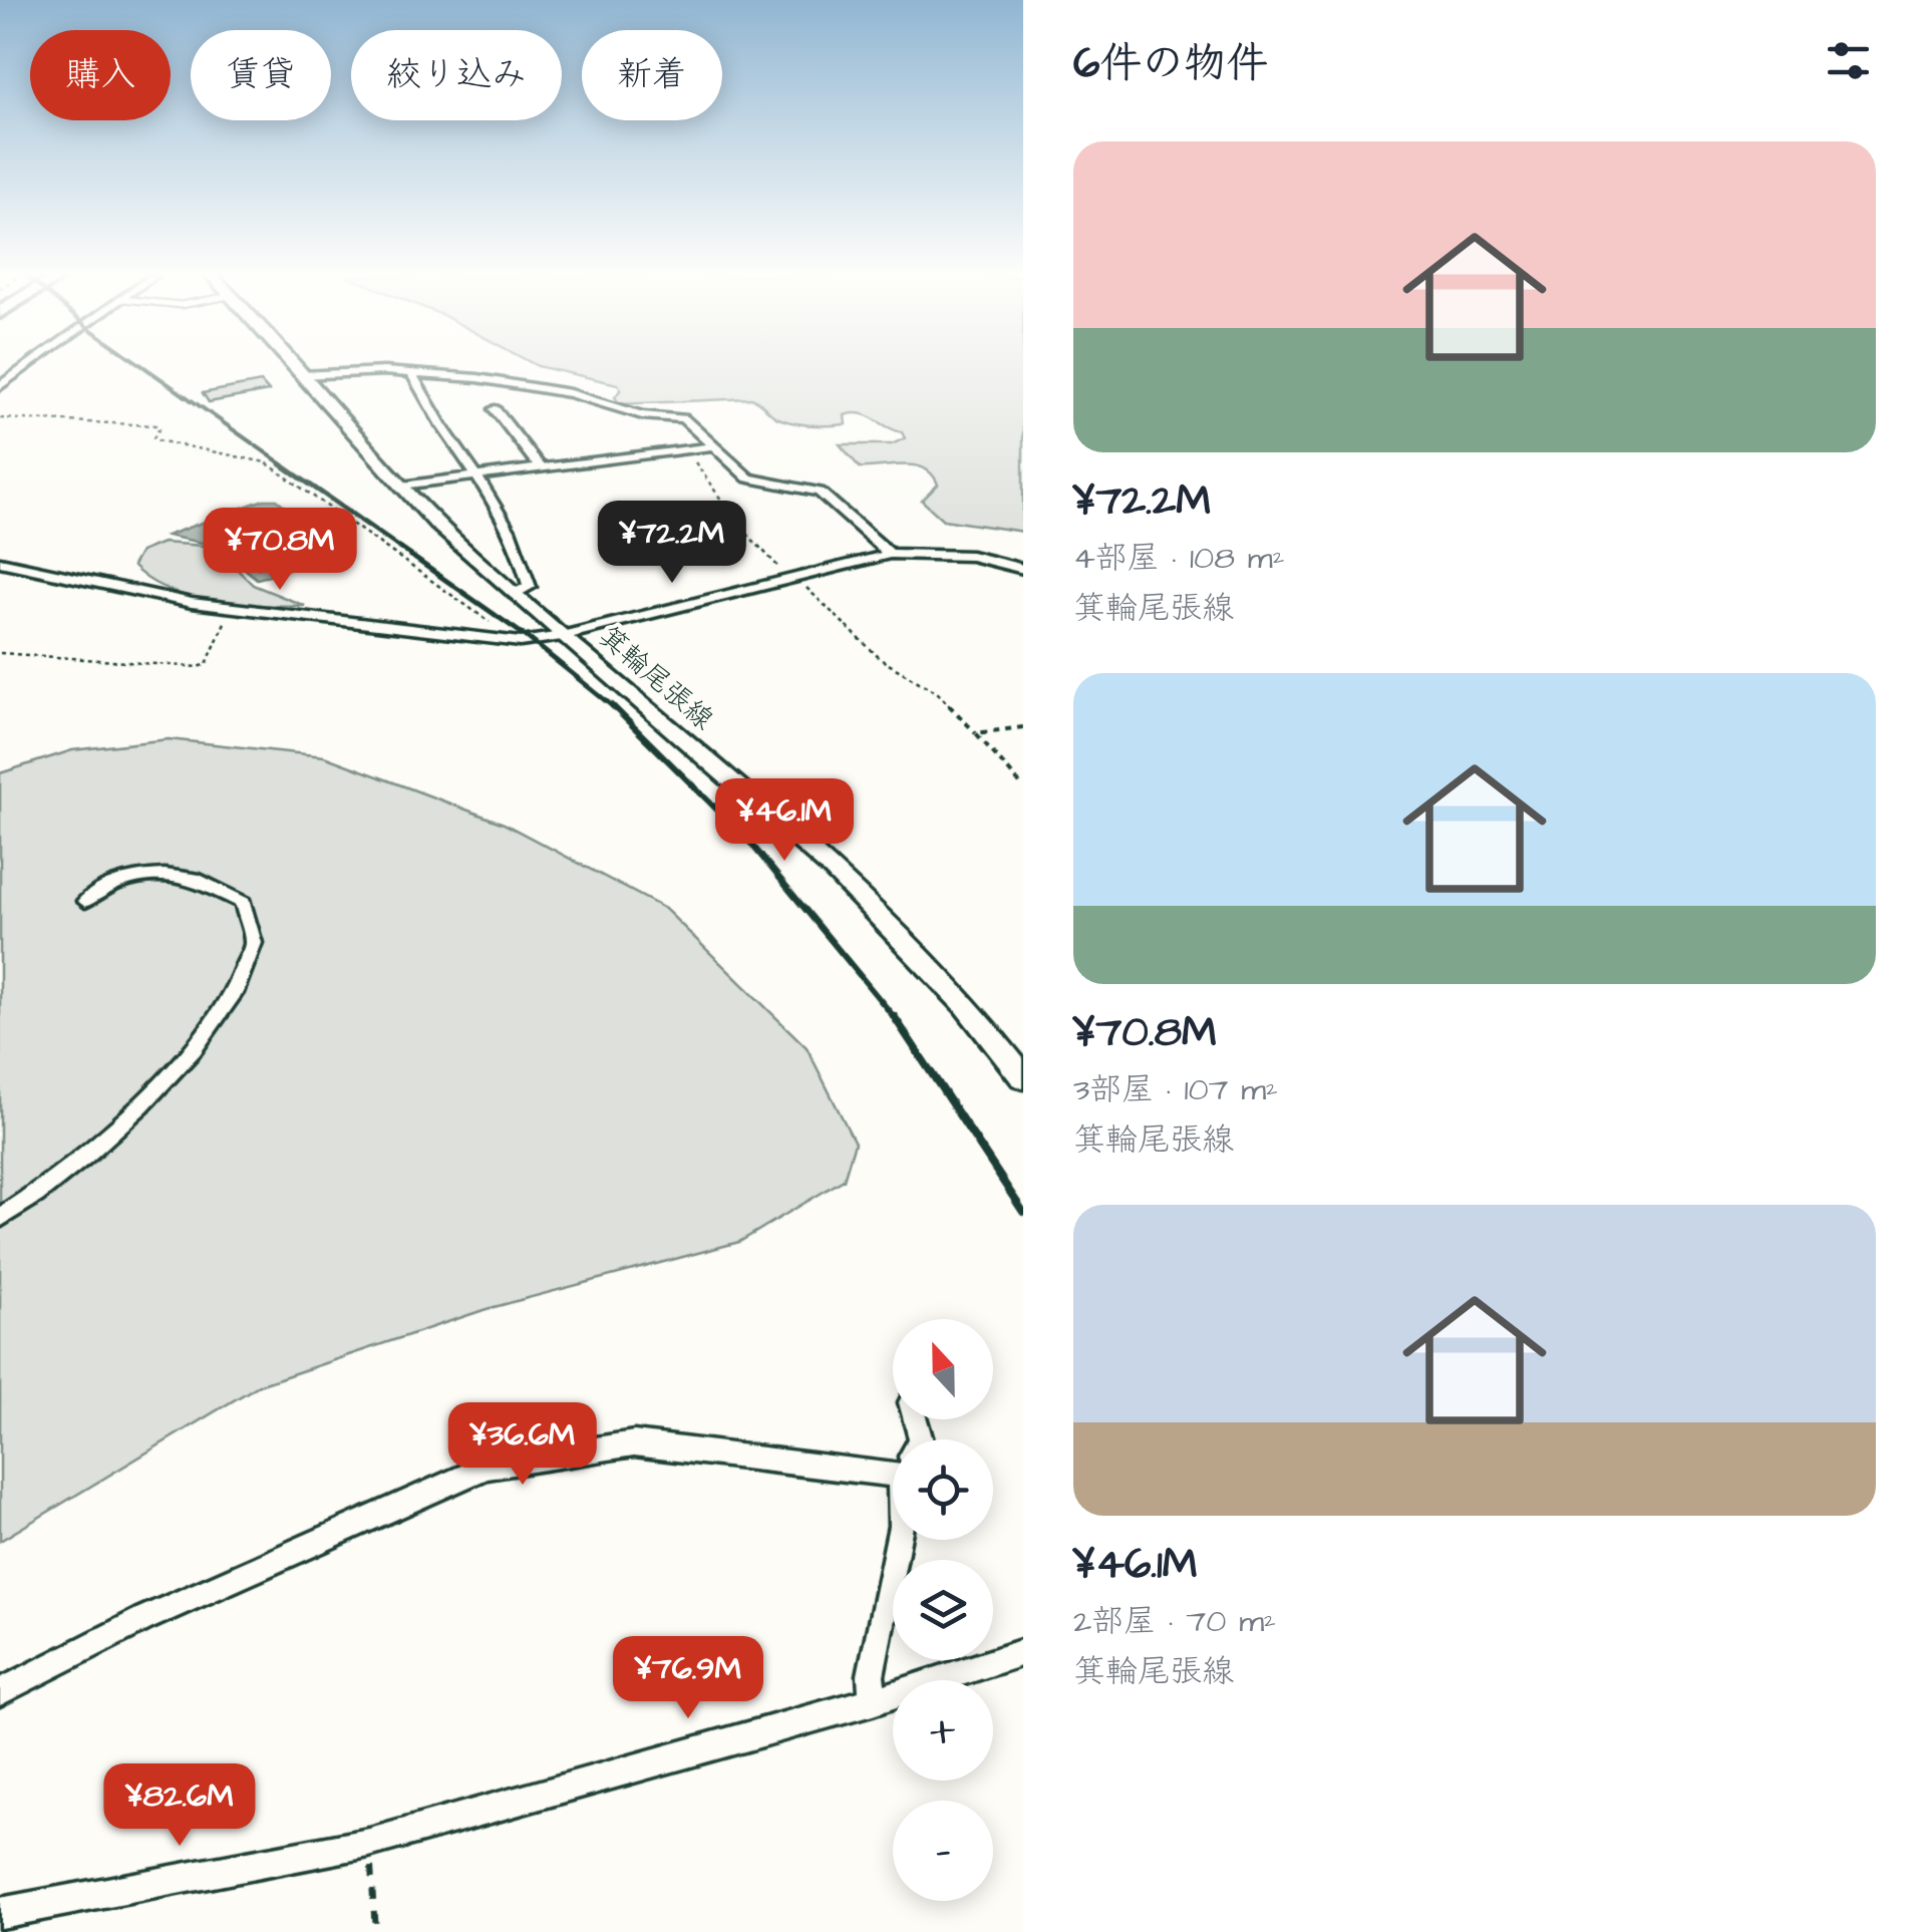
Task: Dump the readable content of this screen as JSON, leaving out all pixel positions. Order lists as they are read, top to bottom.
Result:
{
  "streets": {
    "main road": ["箕輪尾張線"]
  },
  "north": "top",
  "page": {
    "heading": "6件の物件",
    "chip": [
      "購入",
      "賃貸",
      "絞り込み",
      "新着"
    ],
    "list": [
      {
        "name": "¥72.2M",
        "note": "4部屋 · 108 m² · 箕輪尾張線"
      },
      {
        "name": "¥70.8M",
        "note": "3部屋 · 107 m² · 箕輪尾張線"
      },
      {
        "name": "¥46.1M",
        "note": "2部屋 · 70 m² · 箕輪尾張線"
      }
    ],
    "price": [
      "¥72.2M",
      "¥70.8M",
      "¥46.1M",
      "¥36.6M",
      "¥76.9M",
      "¥82.6M"
    ],
    "map_buttons": ["+", "−"]
  }
}
